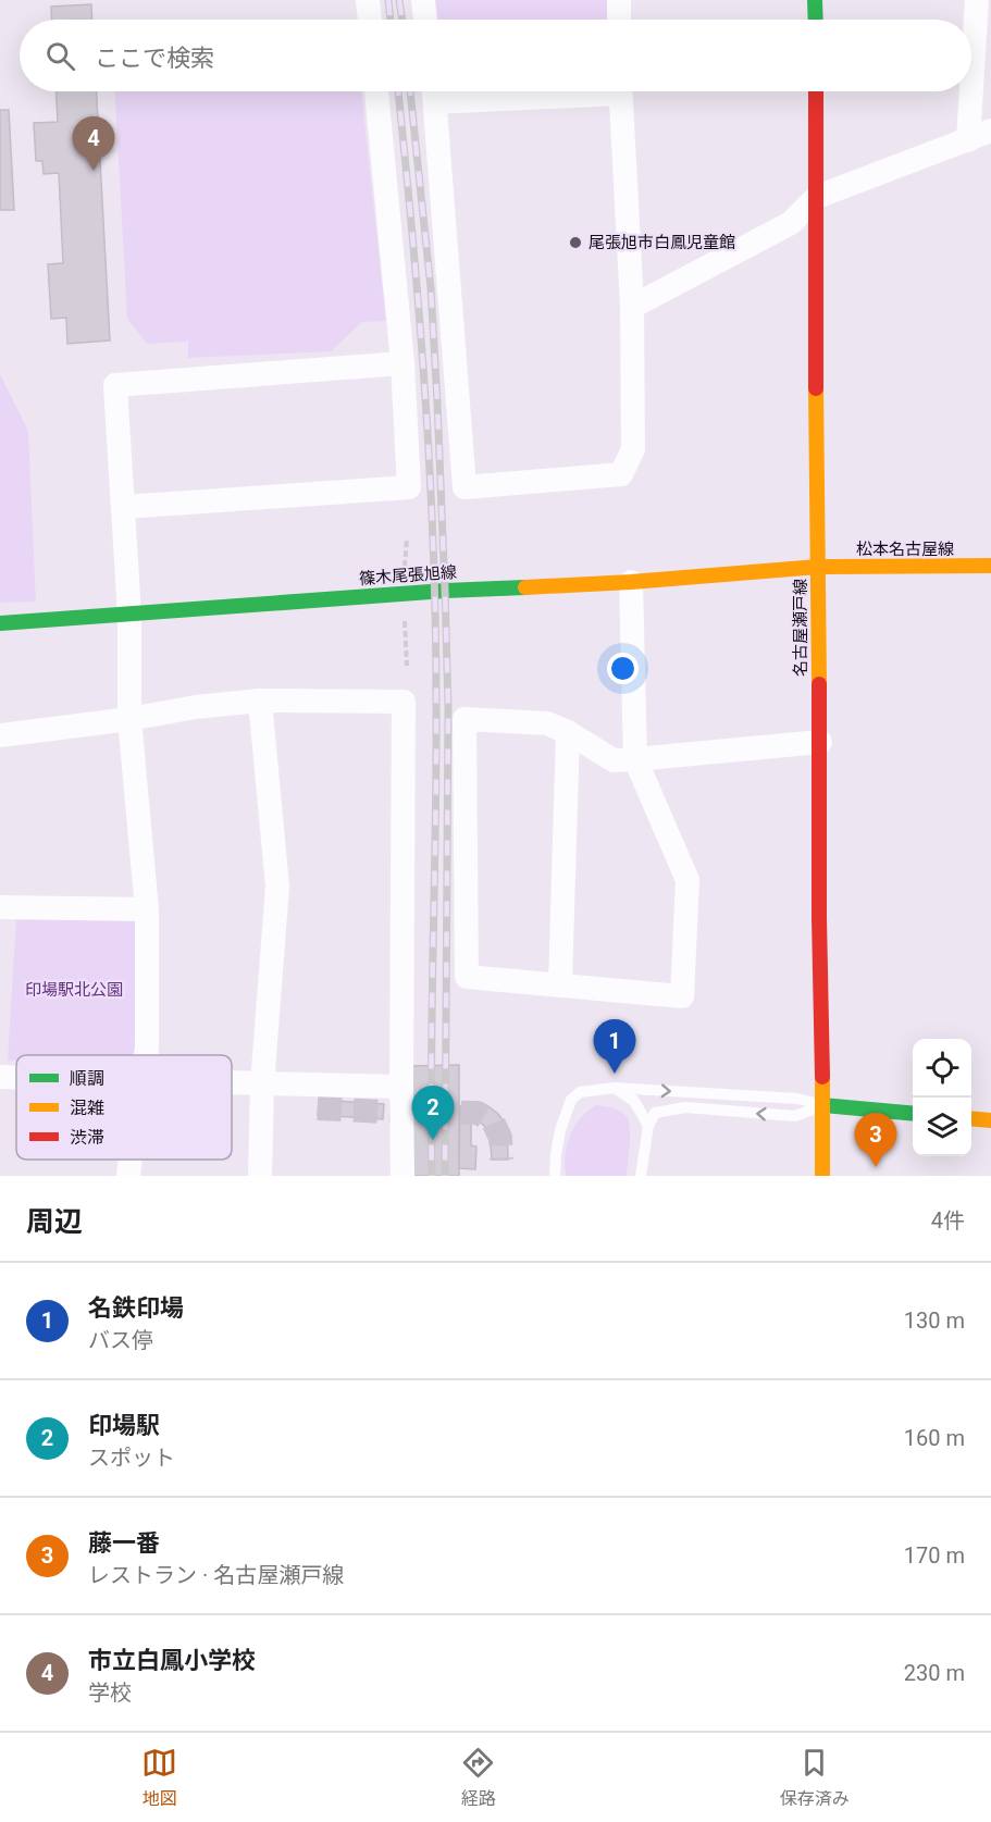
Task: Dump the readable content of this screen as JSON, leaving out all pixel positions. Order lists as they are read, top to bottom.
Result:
{
  "streets": {
    "main road": ["松本名古屋線", "篠木尾張旭線", "名古屋瀬戸線"]
  },
  "crossings": [
    ["松本名古屋線", "篠木尾張旭線"],
    ["松本名古屋線", "名古屋瀬戸線"],
    ["篠木尾張旭線", "名古屋瀬戸線"]
  ],
  "parks": ["印場駅北公園"],
  "places": ["尾張旭市白鳳児童館"],
  "legend": ["順調", "混雑", "渋滞"],
  "page": {
    "search": "ここで検索",
    "pins": [
      "4",
      "1",
      "2",
      "3"
    ],
    "heading": ["周辺", "4件"],
    "list": [
      {
        "mark": "1",
        "name": "名鉄印場",
        "note": "バス停",
        "value": "130 m"
      },
      {
        "mark": "2",
        "name": "印場駅",
        "note": "スポット",
        "value": "160 m"
      },
      {
        "mark": "3",
        "name": "藤一番",
        "note": "レストラン · 名古屋瀬戸線",
        "value": "170 m"
      },
      {
        "mark": "4",
        "name": "市立白鳳小学校",
        "note": "学校",
        "value": "230 m"
      }
    ],
    "nav": ["地図", "経路", "保存済み"]
  }
}
